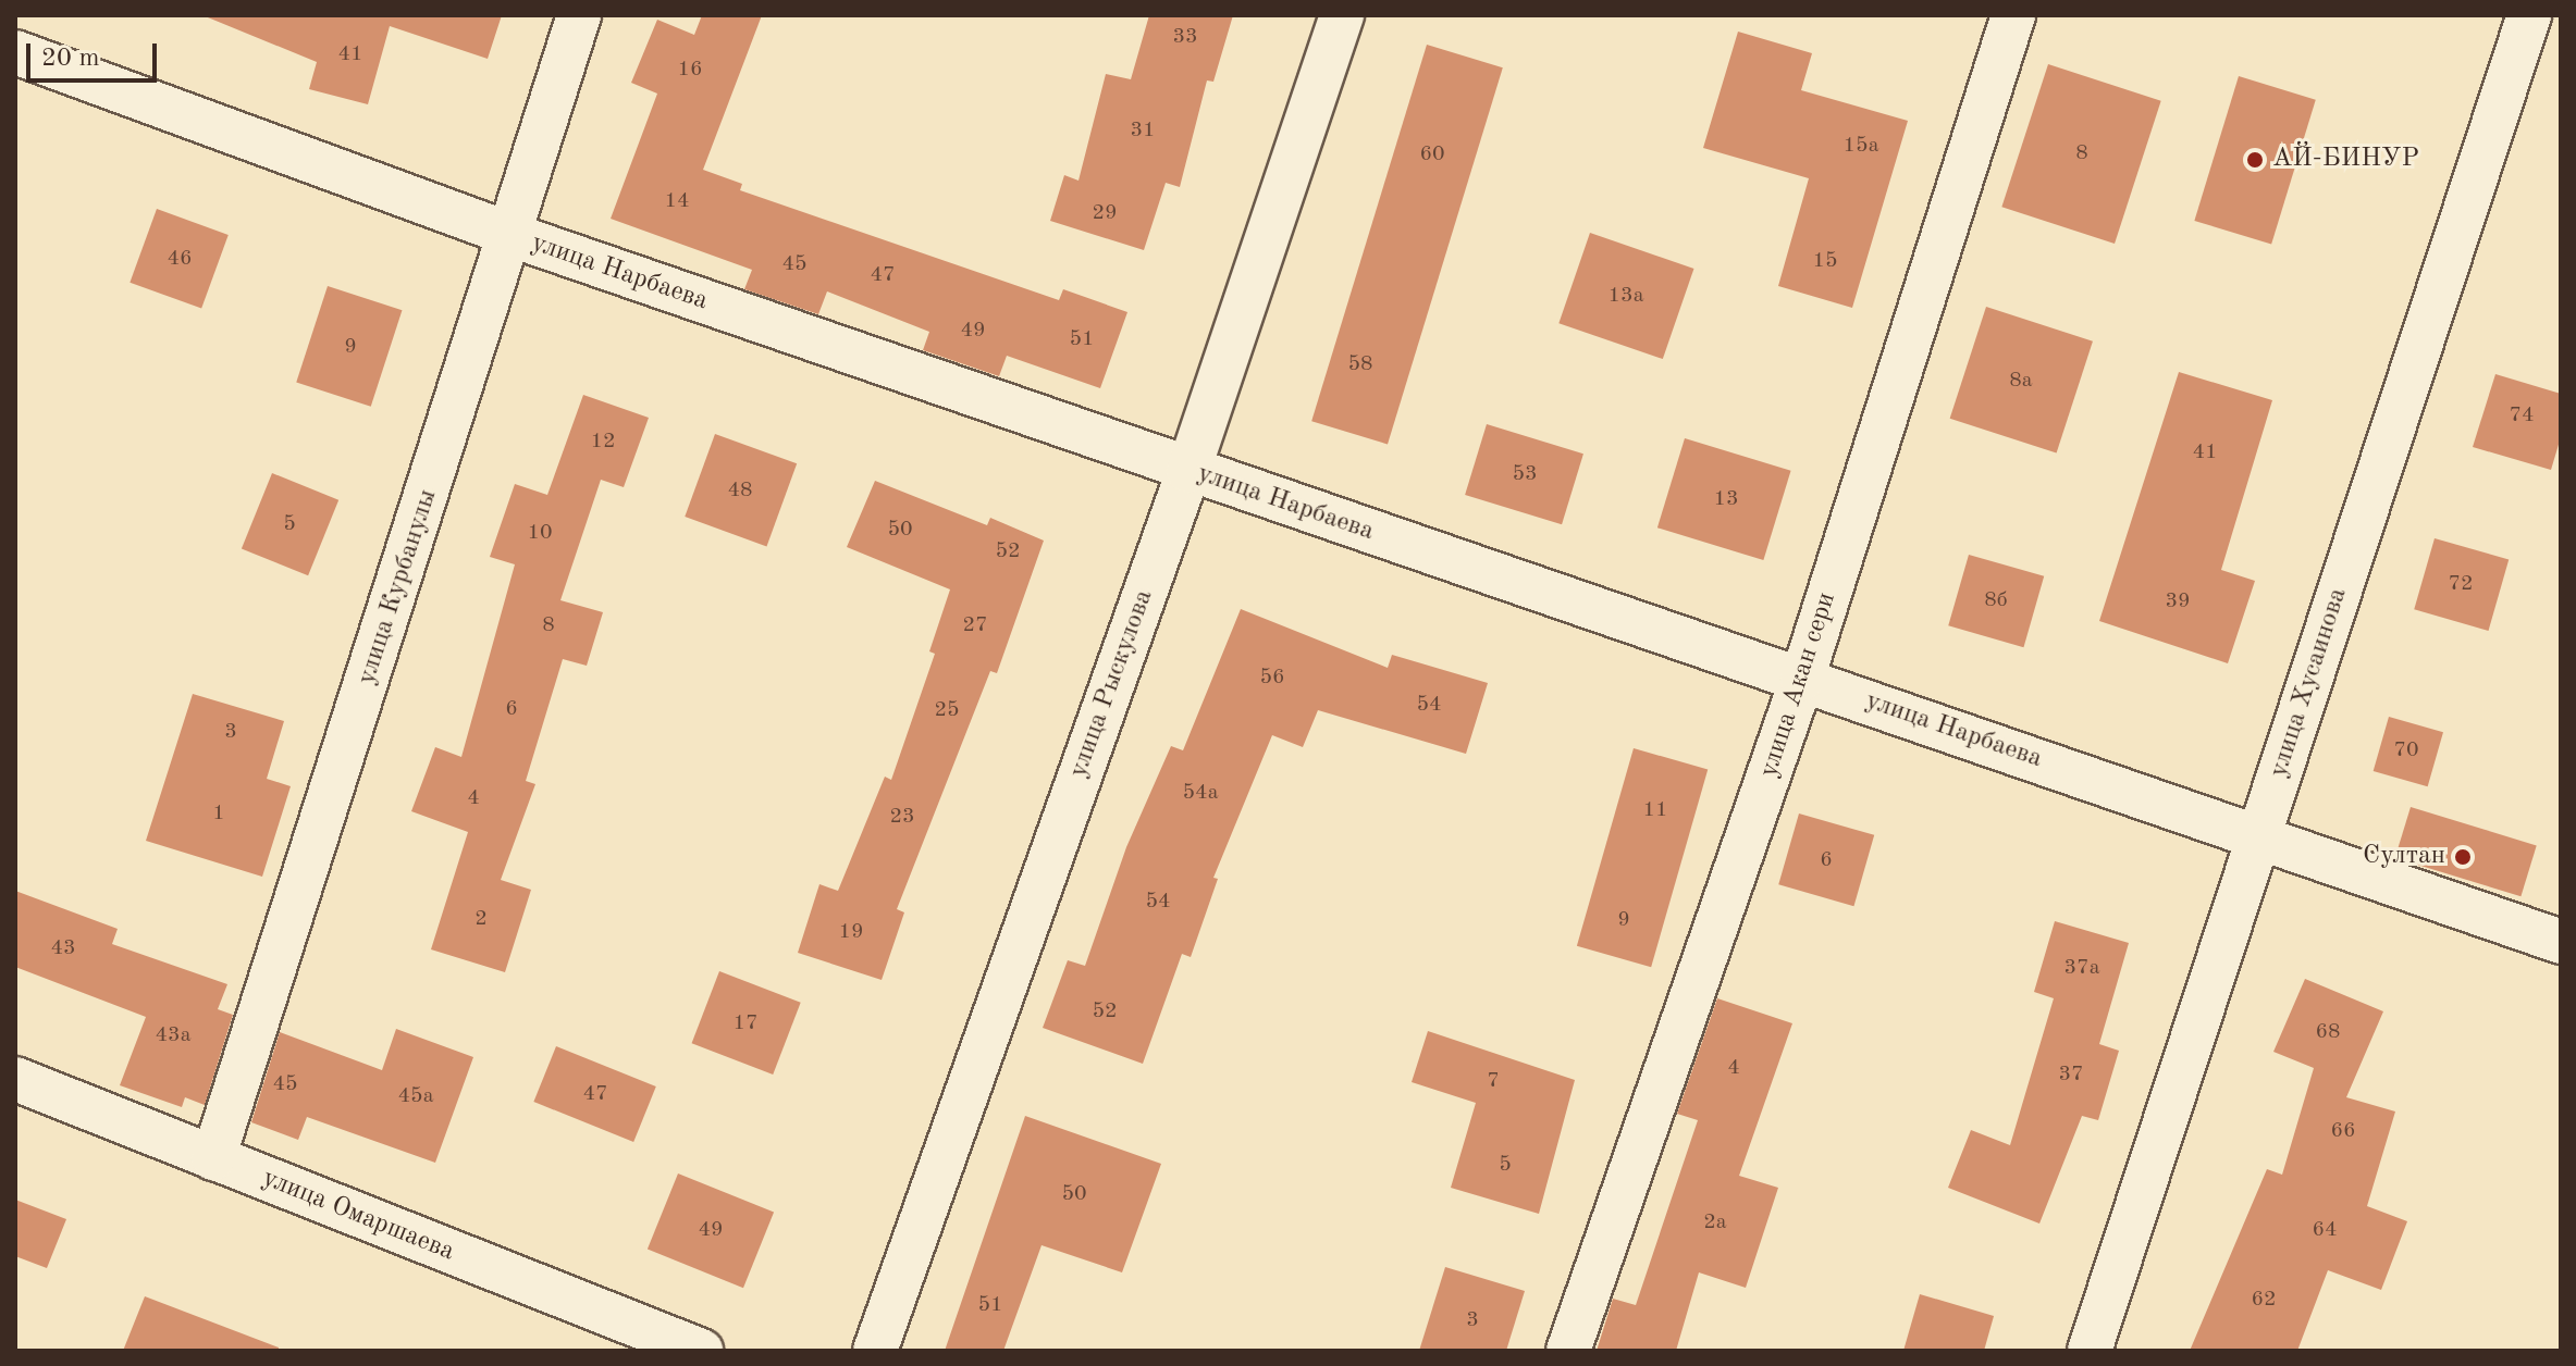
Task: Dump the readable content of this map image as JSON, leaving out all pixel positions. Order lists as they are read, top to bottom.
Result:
{
  "streets": {
    "street": [
      "улица Нарбаева",
      "улица Курбанулы",
      "улица Хусаинова",
      "улица Рыскулова",
      "улица Акан сери",
      "улица Омаршаева"
    ]
  },
  "crossings": [
    ["улица Нарбаева", "улица Курбанулы"],
    ["улица Нарбаева", "улица Хусаинова"],
    ["улица Нарбаева", "улица Рыскулова"],
    ["улица Нарбаева", "улица Акан сери"],
    ["улица Курбанулы", "улица Омаршаева"]
  ],
  "places": ["АЙ-БИНУР", "Султан"],
  "house_numbers": [
    "33",
    "41",
    "16",
    "31",
    "15а",
    "8",
    "60",
    "14",
    "29",
    "46",
    "15",
    "45",
    "47",
    "13а",
    "49",
    "51",
    "9",
    "58",
    "8а",
    "74",
    "12",
    "41",
    "53",
    "48",
    "13",
    "5",
    "50",
    "10",
    "52",
    "72",
    "8б",
    "39",
    "8",
    "27",
    "56",
    "54",
    "6",
    "25",
    "3",
    "70",
    "54а",
    "4",
    "11",
    "1",
    "23",
    "6",
    "54",
    "2",
    "9",
    "19",
    "43",
    "37а",
    "52",
    "17",
    "68",
    "43а",
    "4",
    "37",
    "7",
    "45",
    "47",
    "45а",
    "66",
    "5",
    "50",
    "2а",
    "49",
    "64",
    "62",
    "51",
    "3"
  ],
  "scale_bar": "20 m"
}
